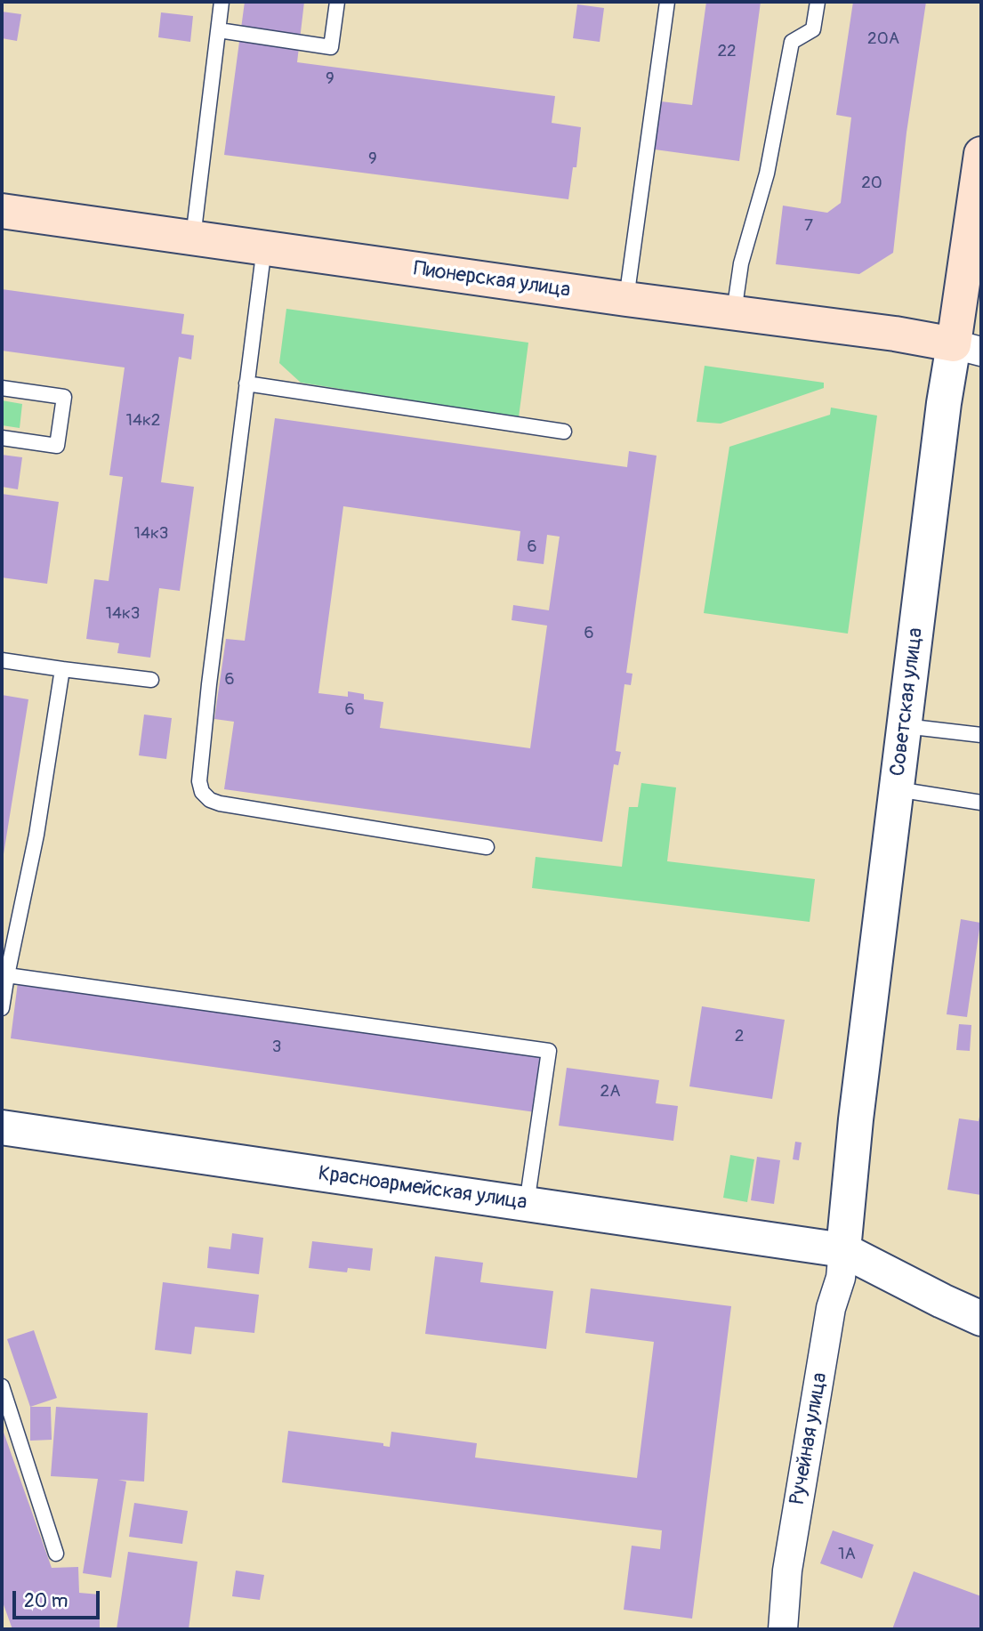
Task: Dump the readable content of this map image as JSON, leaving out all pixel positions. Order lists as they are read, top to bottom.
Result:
{
  "streets": {
    "main road": ["Пионерская улица", "Советская улица"],
    "street": ["Красноармейская улица", "Ручейная улица"]
  },
  "crossings": [
    ["Пионерская улица", "Советская улица"],
    ["Советская улица", "Красноармейская улица"],
    ["Советская улица", "Ручейная улица"],
    ["Красноармейская улица", "Ручейная улица"]
  ],
  "house_numbers": [
    "20А",
    "22",
    "9",
    "9",
    "20",
    "7",
    "14к2",
    "14к3",
    "6",
    "14к3",
    "6",
    "6",
    "6",
    "2",
    "3",
    "2А",
    "1А"
  ],
  "scale_bar": "20 m"
}
